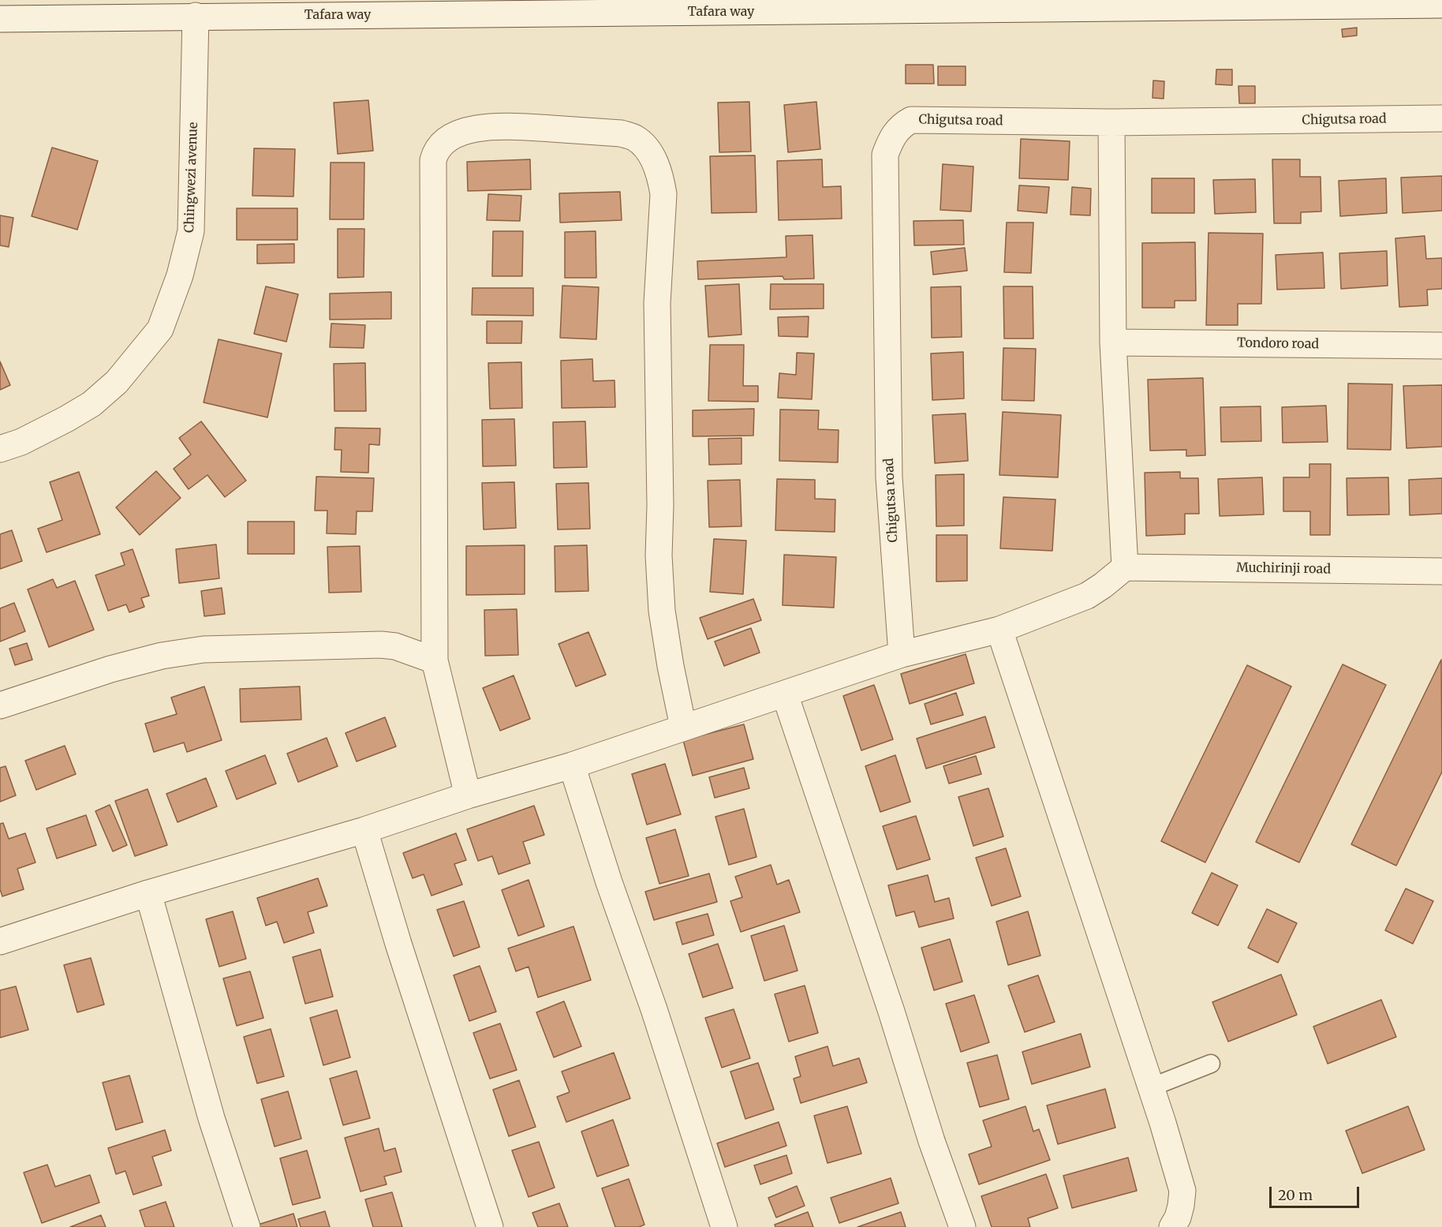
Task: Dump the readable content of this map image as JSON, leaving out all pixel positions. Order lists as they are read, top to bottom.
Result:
{
  "streets": {
    "street": [
      "Tafara way",
      "Chigutsa road",
      "Chingwezi avenue",
      "Tondoro road",
      "Muchirinji road"
    ]
  },
  "crossings": [
    ["Tafara way", "Chingwezi avenue"]
  ],
  "scale_bar": "20 m"
}
